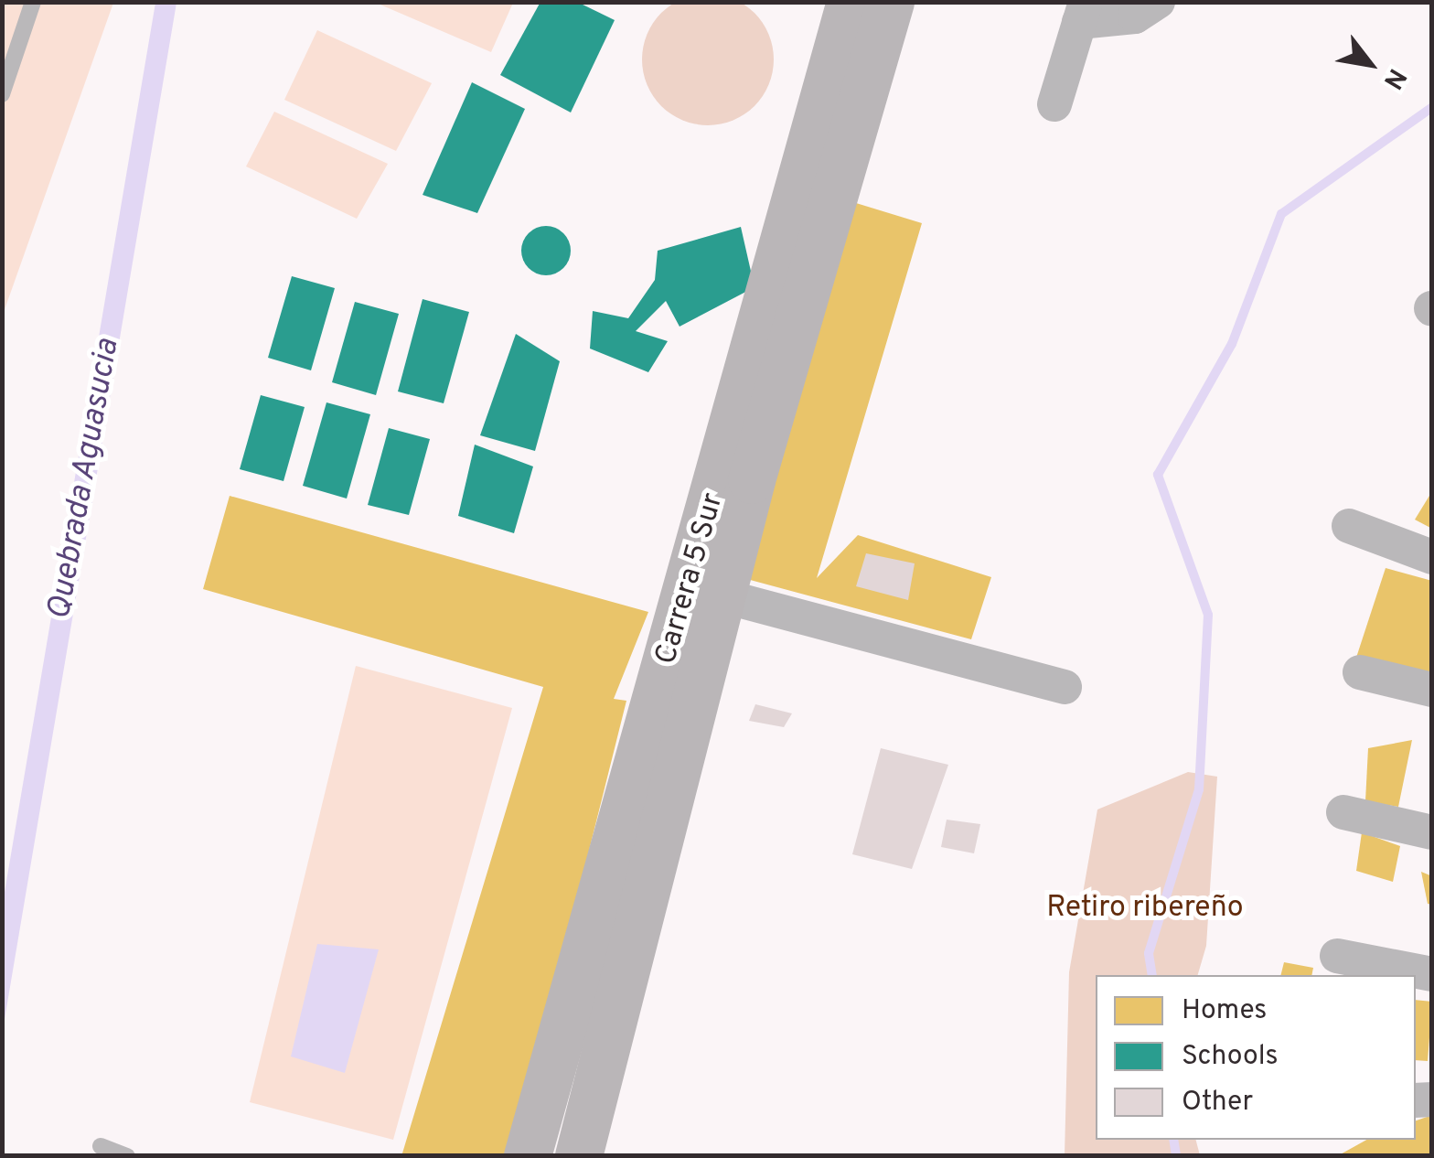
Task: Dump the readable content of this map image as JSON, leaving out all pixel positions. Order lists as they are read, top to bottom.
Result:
{
  "streets": {
    "street": ["Carrera 5 Sur"]
  },
  "water": ["Quebrada Aguasucia"],
  "parks": ["Retiro ribereño"],
  "legend": ["Homes", "Schools", "Other"],
  "north": "bottom right"
}
